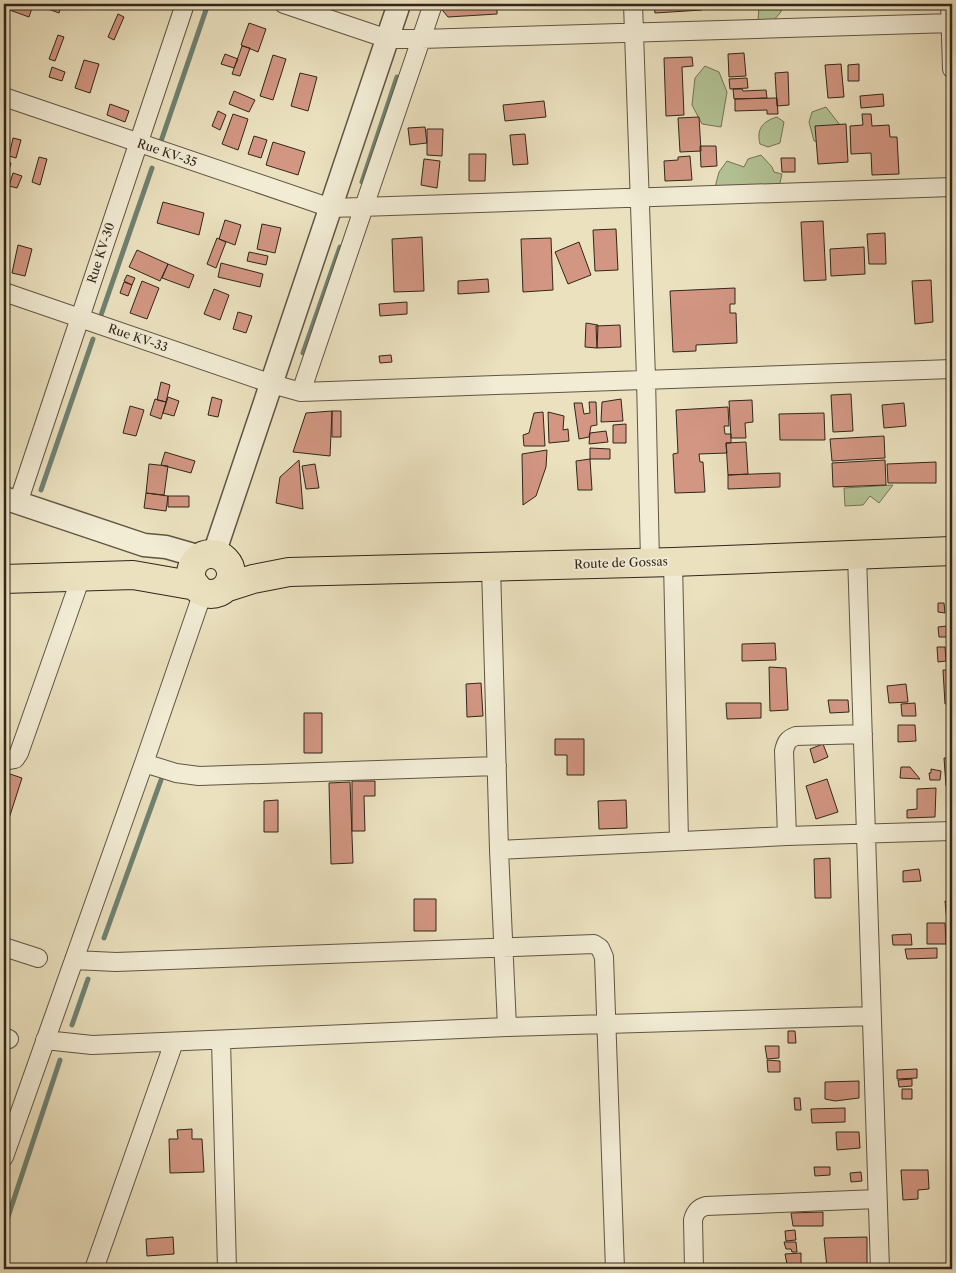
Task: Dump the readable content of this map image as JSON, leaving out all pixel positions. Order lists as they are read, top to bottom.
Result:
{
  "streets": {
    "main road": ["Route de Gossas"],
    "street": ["Rue KV-35", "Rue KV-30", "Rue KV-33"]
  },
  "crossings": [
    ["Rue KV-35", "Rue KV-30"],
    ["Rue KV-30", "Rue KV-33"]
  ]
}
